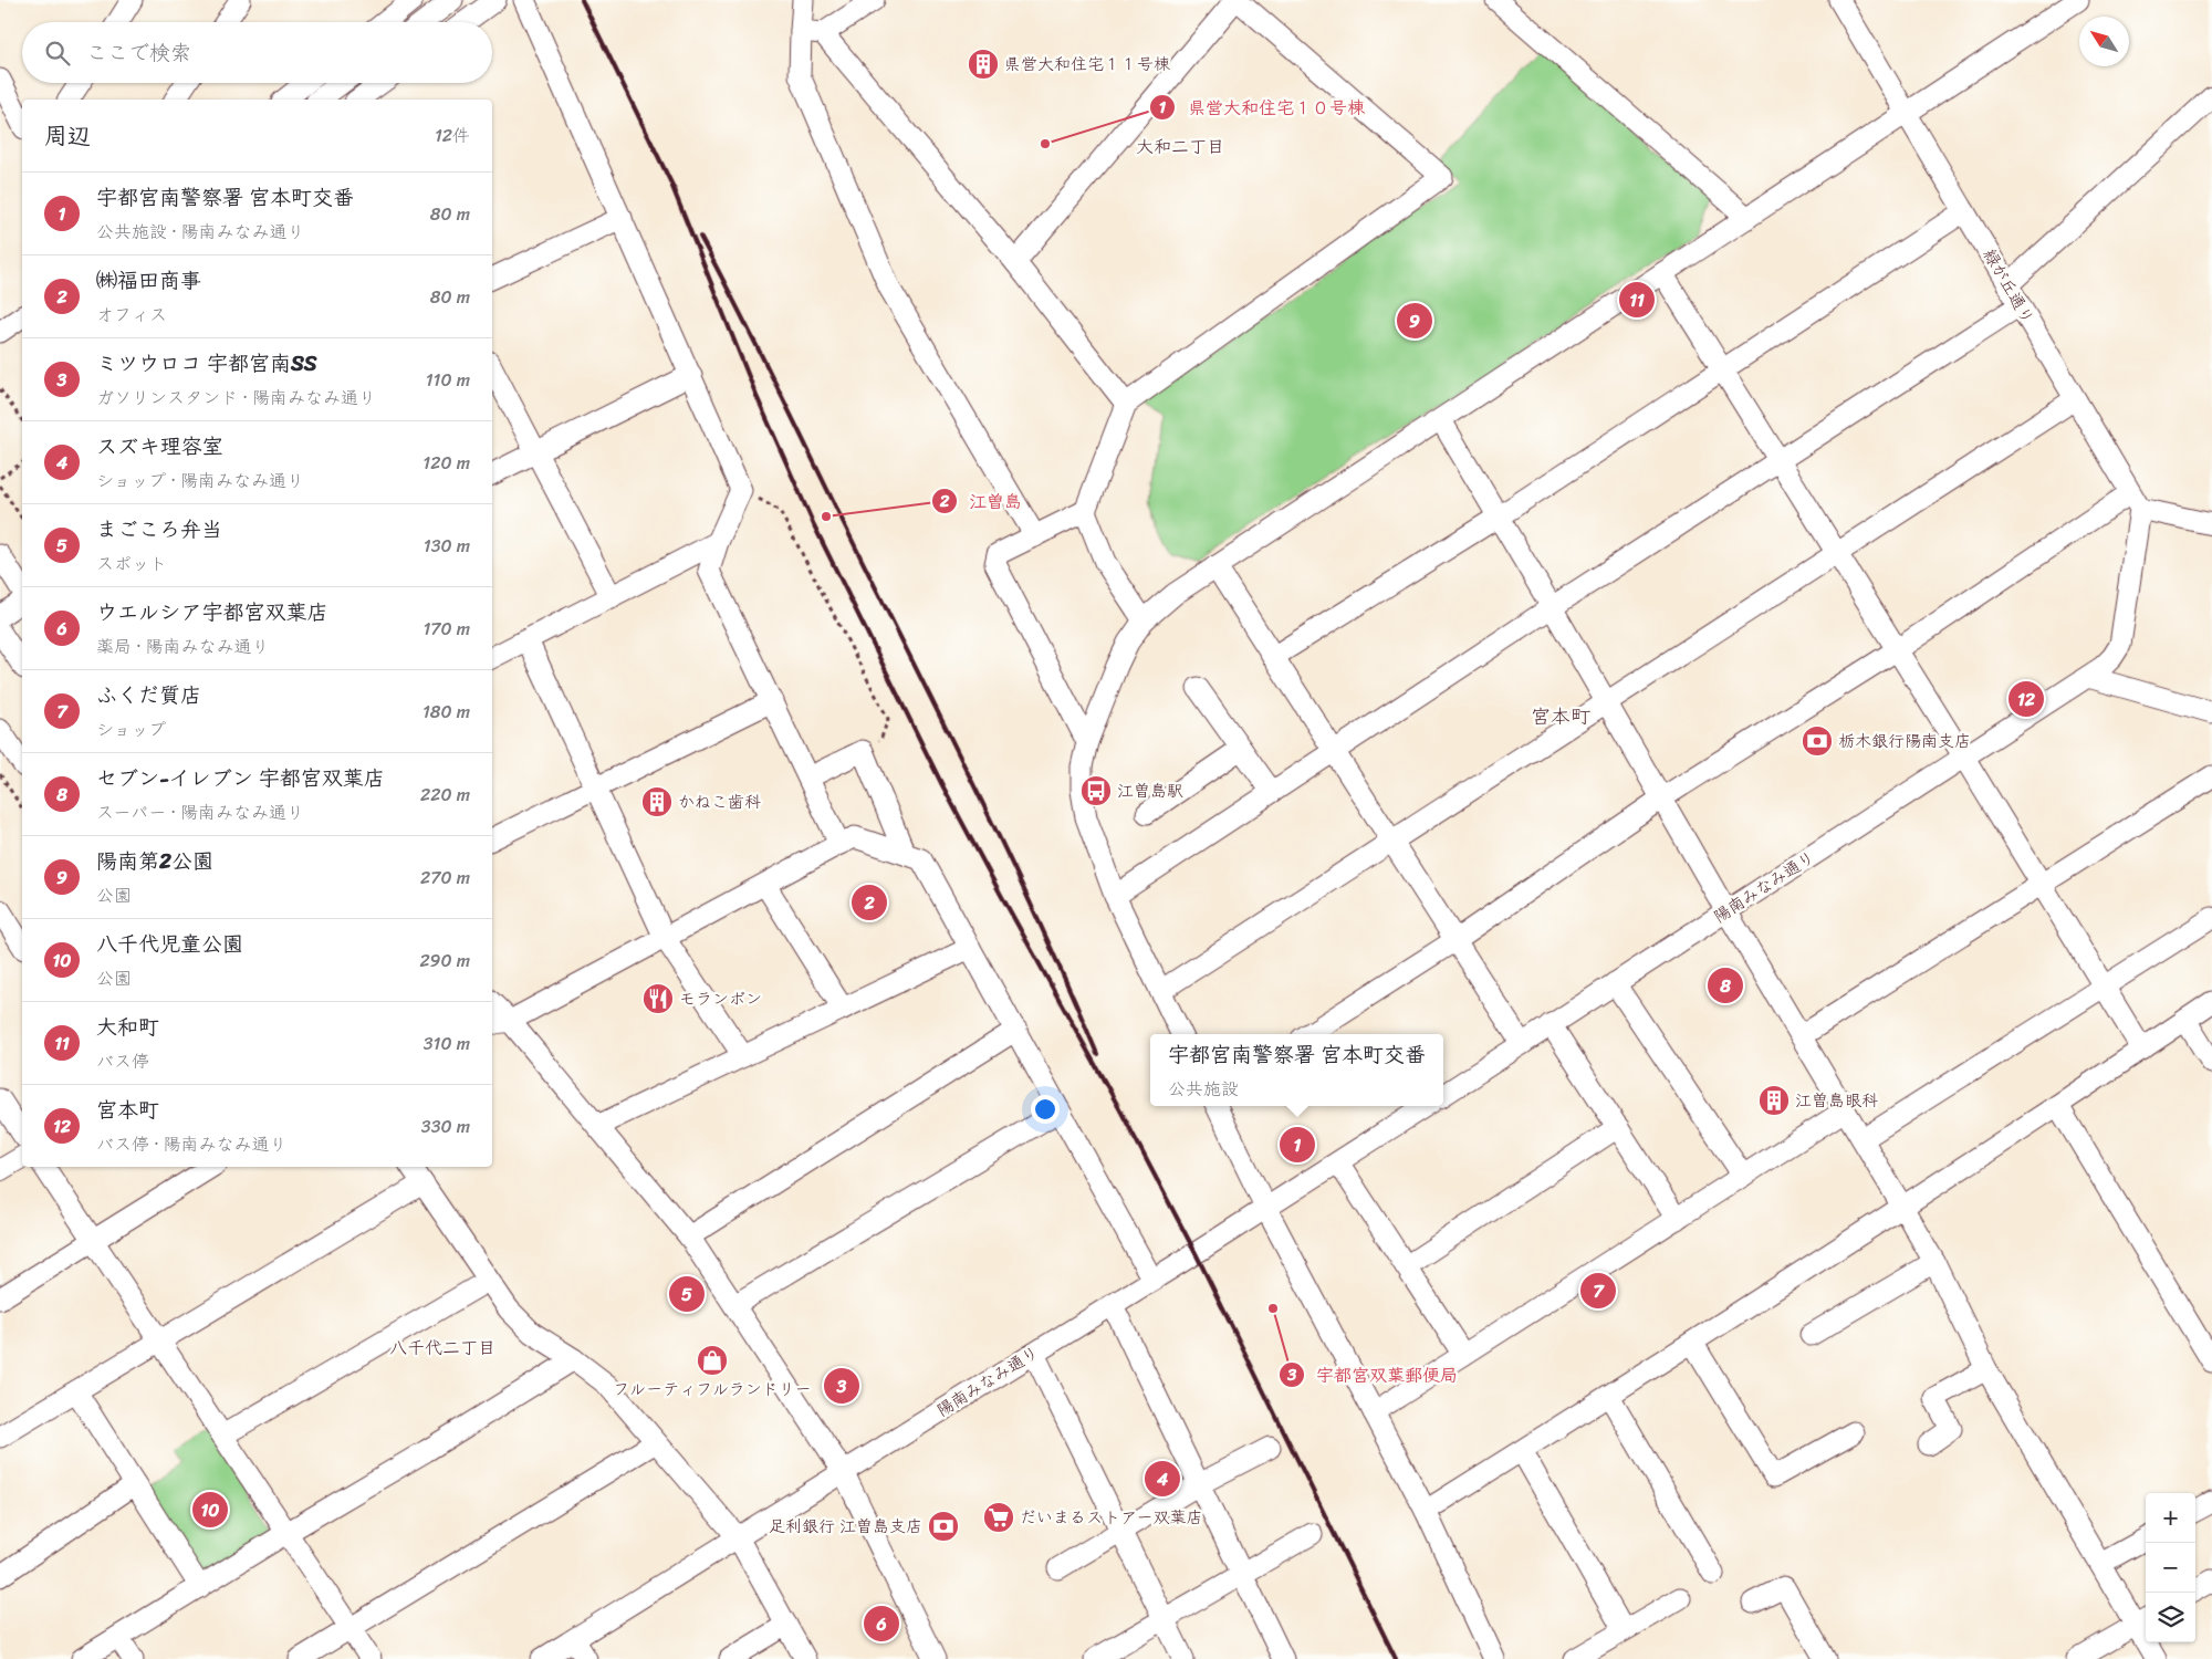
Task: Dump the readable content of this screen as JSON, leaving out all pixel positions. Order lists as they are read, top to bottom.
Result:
{
  "streets": {
    "street": ["緑が丘通り", "陽南みなみ通り"]
  },
  "crossings": [
    ["緑が丘通り", "陽南みなみ通り"]
  ],
  "districts": ["大和二丁目", "宮本町", "八千代二丁目"],
  "places": {
    "building": ["県営大和住宅１１号棟", "かねこ歯科", "江曽島眼科"],
    "other": ["県営大和住宅１０号棟", "江曽島", "宇都宮双葉郵便局"],
    "bank": ["栃木銀行陽南支店", "足利銀行 江曽島支店"],
    "bus stop": ["江曽島駅"],
    "restaurant": ["モランボン"],
    "shop": ["フルーティフルランドリー"],
    "supermarket": ["だいまるストアー双葉店"]
  },
  "north": "top left",
  "page": {
    "search": "ここで検索",
    "heading": ["周辺", "12件"],
    "list": [
      {
        "mark": "1",
        "name": "宇都宮南警察署 宮本町交番",
        "note": "公共施設 · 陽南みなみ通り",
        "value": "80 m"
      },
      {
        "mark": "2",
        "name": "㈱福田商事",
        "note": "オフィス",
        "value": "80 m"
      },
      {
        "mark": "3",
        "name": "ミツウロコ 宇都宮南SS",
        "note": "ガソリンスタンド · 陽南みなみ通り",
        "value": "110 m"
      },
      {
        "mark": "4",
        "name": "スズキ理容室",
        "note": "ショップ · 陽南みなみ通り",
        "value": "120 m"
      },
      {
        "mark": "5",
        "name": "まごころ弁当",
        "note": "スポット",
        "value": "130 m"
      },
      {
        "mark": "6",
        "name": "ウエルシア宇都宮双葉店",
        "note": "薬局 · 陽南みなみ通り",
        "value": "170 m"
      },
      {
        "mark": "7",
        "name": "ふくだ質店",
        "note": "ショップ",
        "value": "180 m"
      },
      {
        "mark": "8",
        "name": "セブン-イレブン 宇都宮双葉店",
        "note": "スーパー · 陽南みなみ通り",
        "value": "220 m"
      },
      {
        "mark": "9",
        "name": "陽南第2公園",
        "note": "公園",
        "value": "270 m"
      },
      {
        "mark": "10",
        "name": "八千代児童公園",
        "note": "公園",
        "value": "290 m"
      },
      {
        "mark": "11",
        "name": "大和町",
        "note": "バス停",
        "value": "310 m"
      },
      {
        "mark": "12",
        "name": "宮本町",
        "note": "バス停 · 陽南みなみ通り",
        "value": "330 m"
      }
    ],
    "pins": [
      "11",
      "9",
      "12",
      "2",
      "8",
      "1",
      "7",
      "5",
      "3",
      "4",
      "10",
      "6"
    ],
    "popup": ["宇都宮南警察署 宮本町交番", "公共施設"],
    "map_buttons": ["+", "−"]
  }
}
